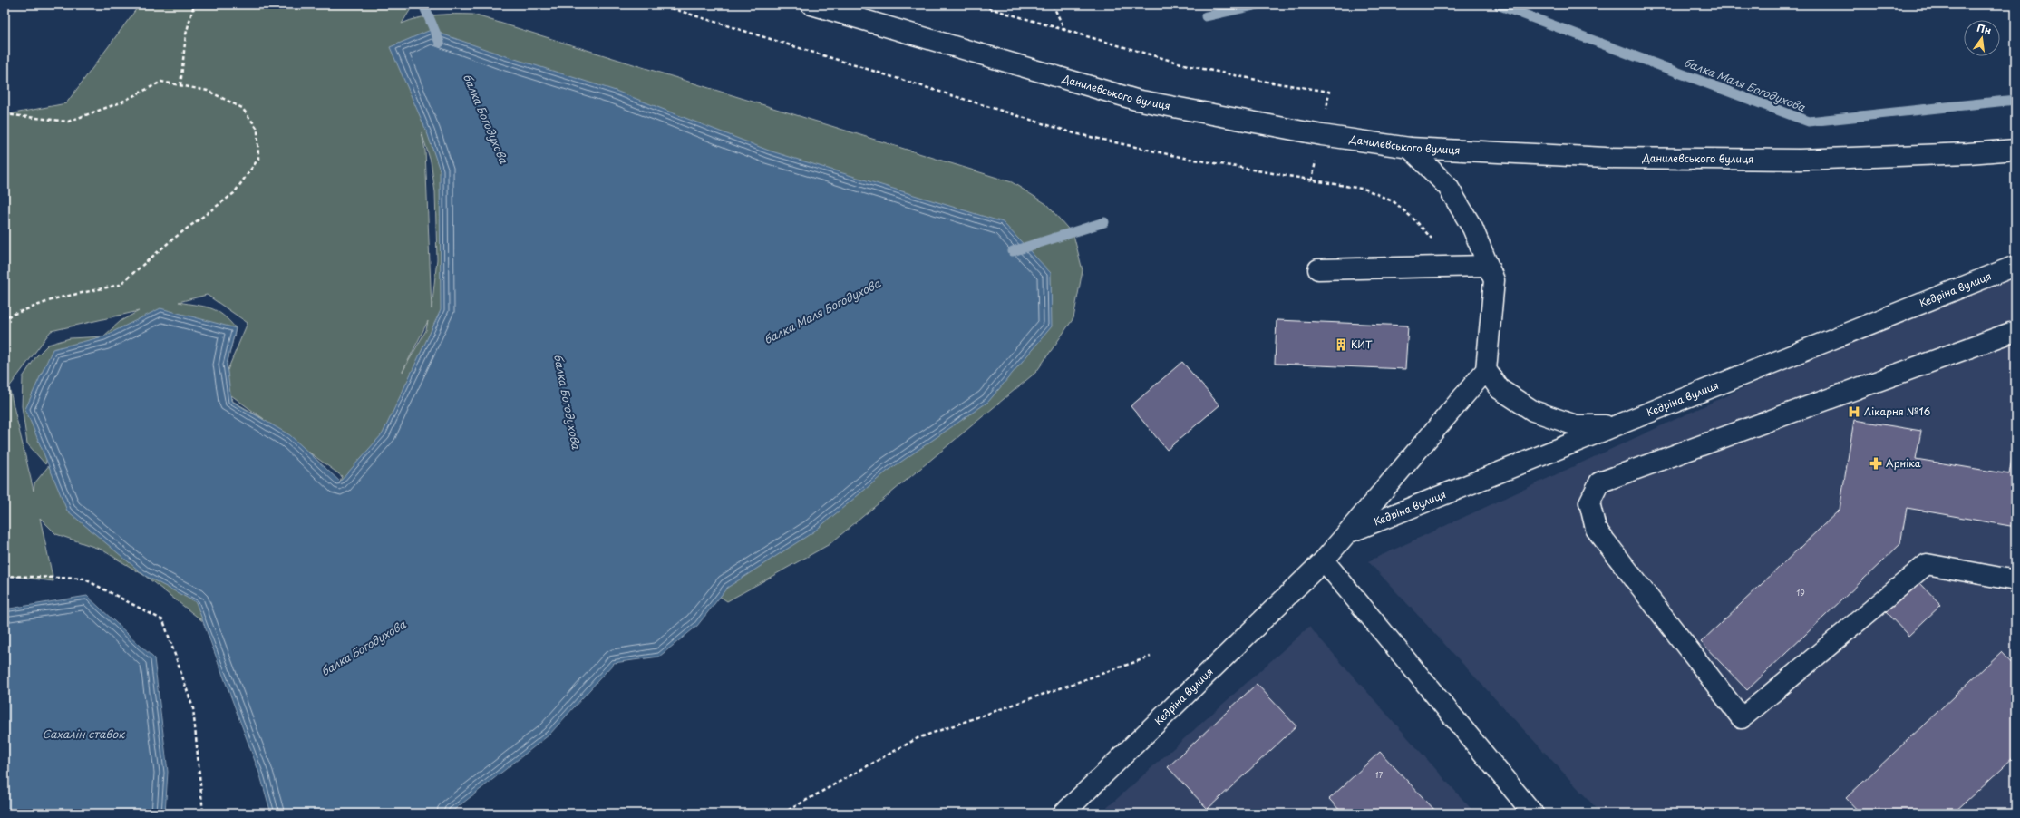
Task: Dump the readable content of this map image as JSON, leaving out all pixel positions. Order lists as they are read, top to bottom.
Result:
{
  "streets": {
    "street": ["Данилевського вулиця", "Кедріна вулиця"]
  },
  "water": ["балка Маля Богодухова", "балка Богодухова", "Сахалін ставок"],
  "places": {
    "building": ["КИТ"],
    "hospital": ["Лікарня №16"],
    "pharmacy": ["Арніка"]
  },
  "house_numbers": ["19", "17"],
  "north": "top"
}
